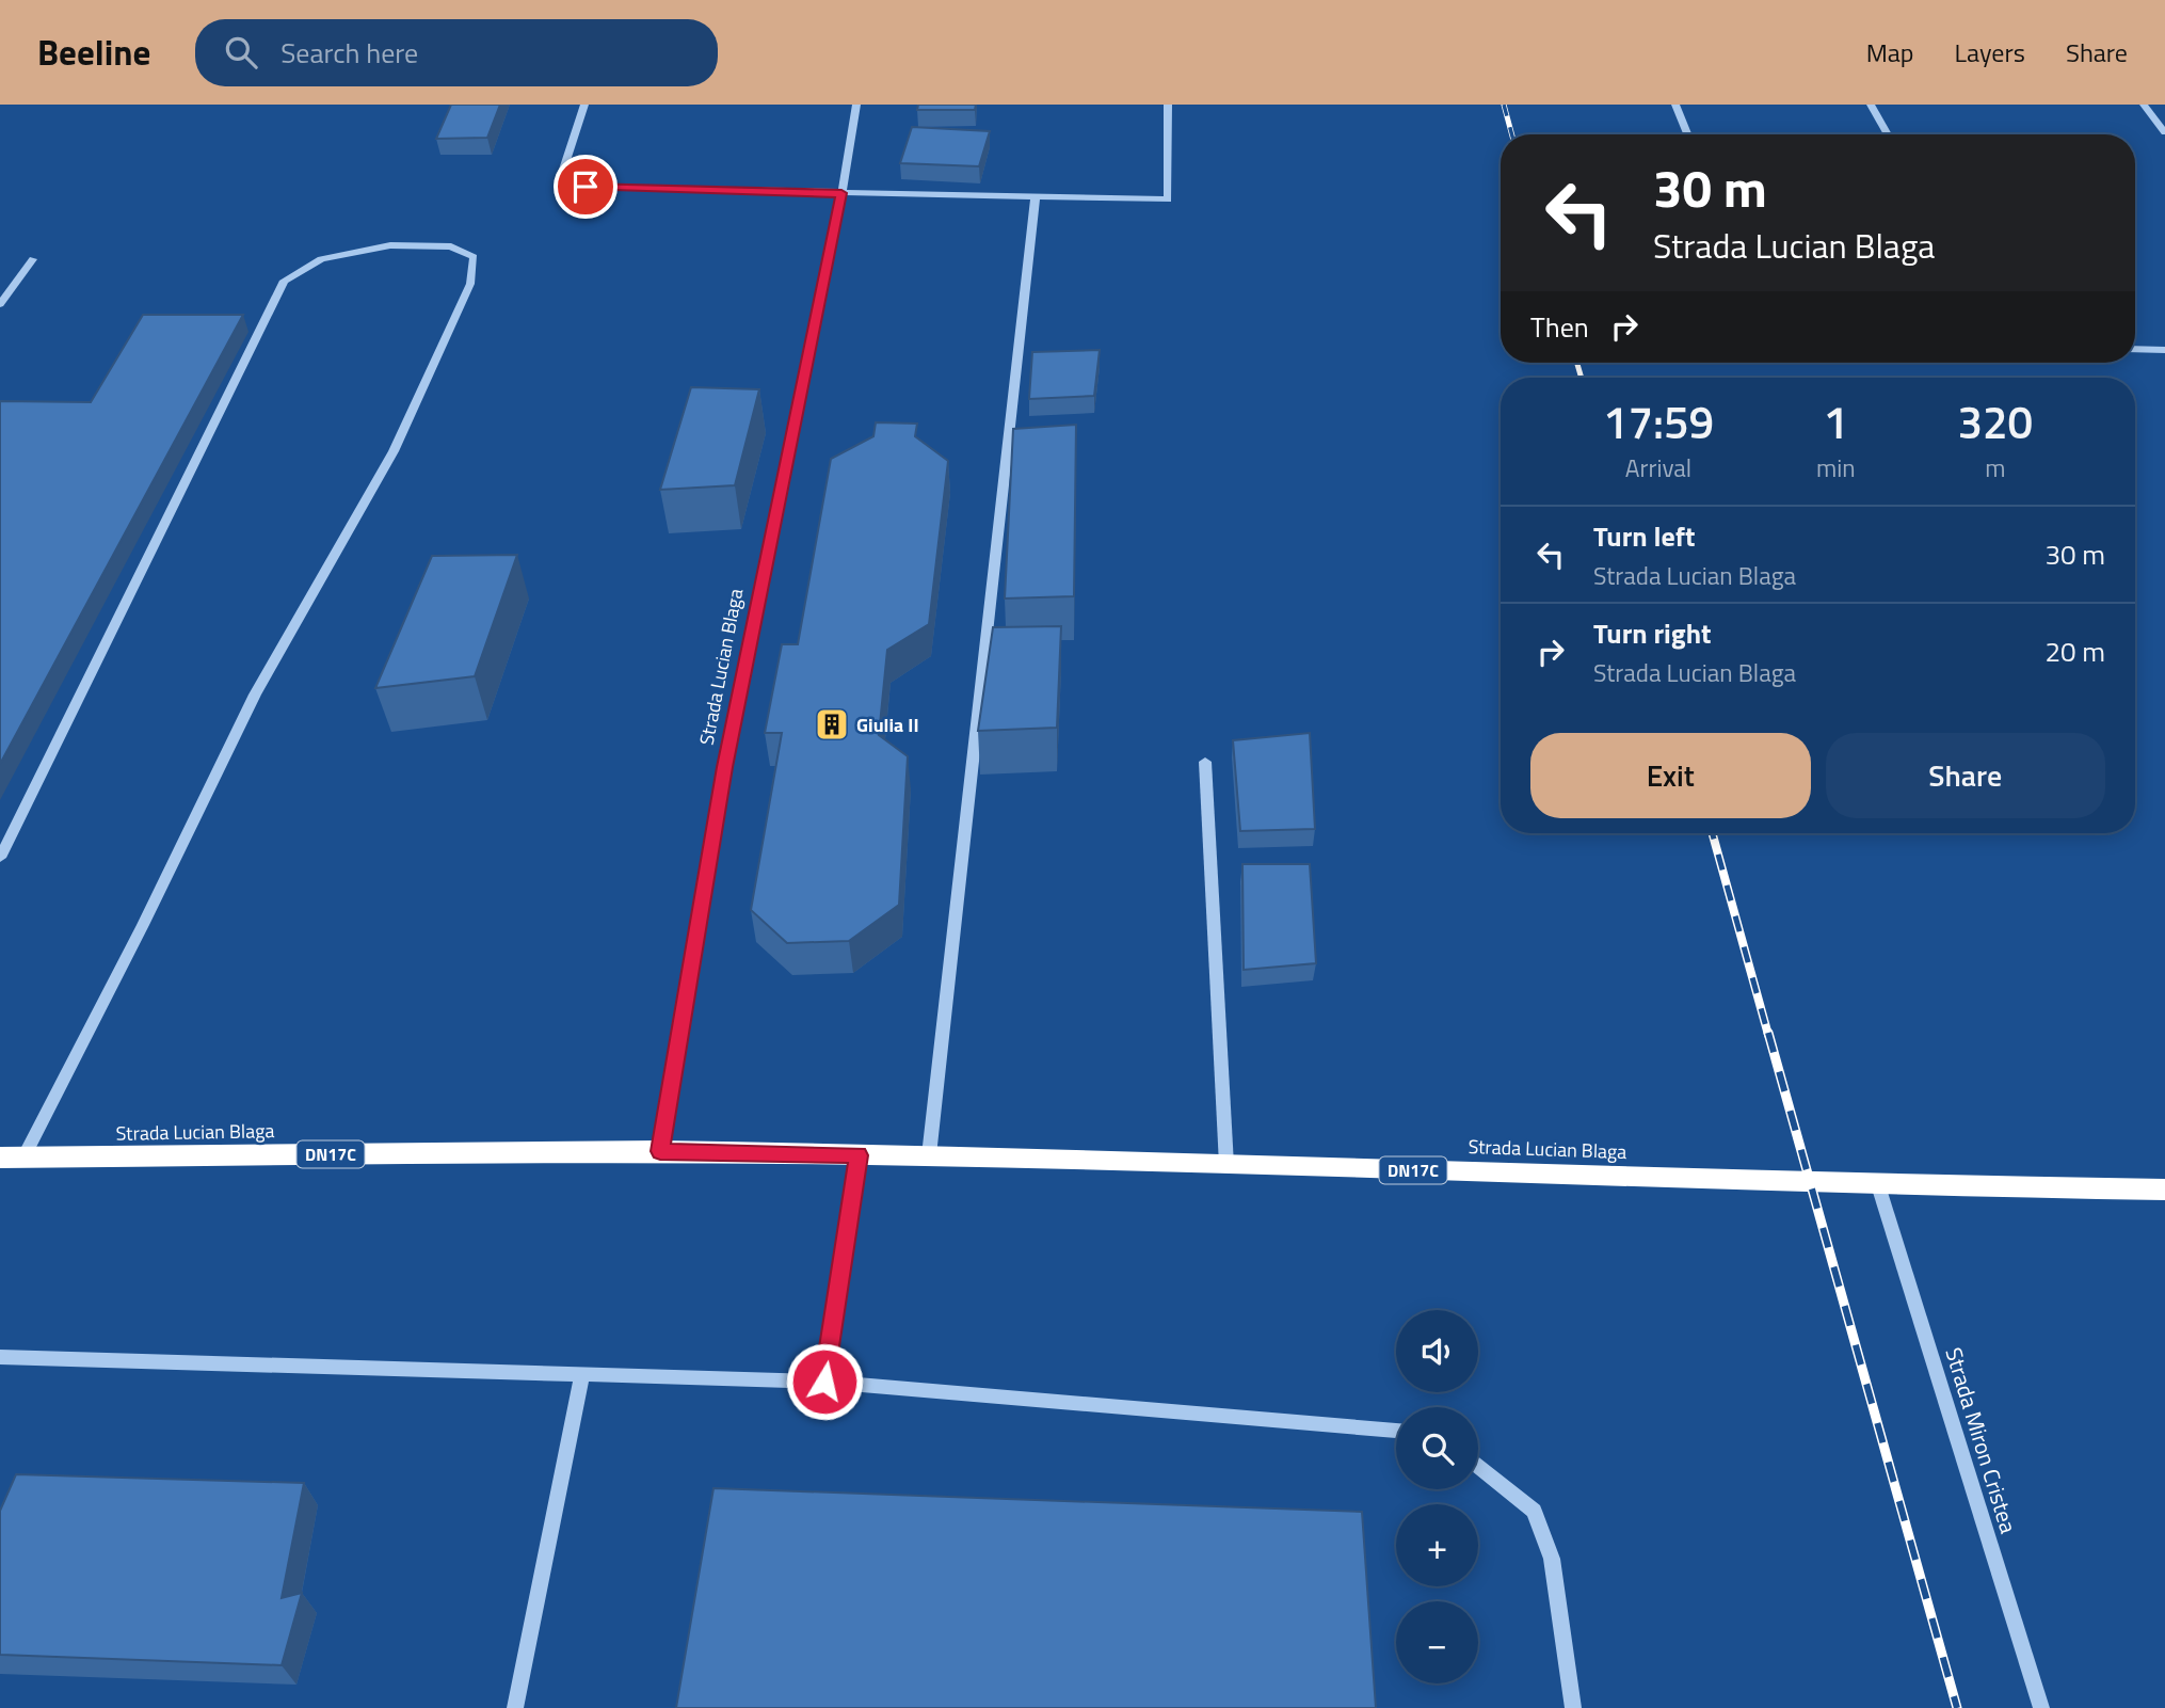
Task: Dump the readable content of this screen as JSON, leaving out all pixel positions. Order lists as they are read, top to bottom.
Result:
{
  "streets": {
    "highway": ["Strada Lucian Blaga", "DN17C"],
    "street": ["Strada Miron Cristea"]
  },
  "crossings": [
    ["Strada Lucian Blaga", "Strada Miron Cristea"]
  ],
  "places": {
    "building": ["Giulia II"]
  },
  "page": {
    "header": "Beeline",
    "search": "Search here",
    "nav": ["Map", "Layers", "Share"],
    "turn": ["30 m", "Strada Lucian Blaga"],
    "then": "Then",
    "eta": [
      "17:59",
      "Arrival",
      "1",
      "min",
      "320",
      "m"
    ],
    "list": [
      {
        "name": "Turn left",
        "note": "Strada Lucian Blaga",
        "value": "30 m"
      },
      {
        "name": "Turn right",
        "note": "Strada Lucian Blaga",
        "value": "20 m"
      }
    ],
    "buttons": ["Exit", "Share"],
    "map_buttons": ["+", "−"]
  }
}
